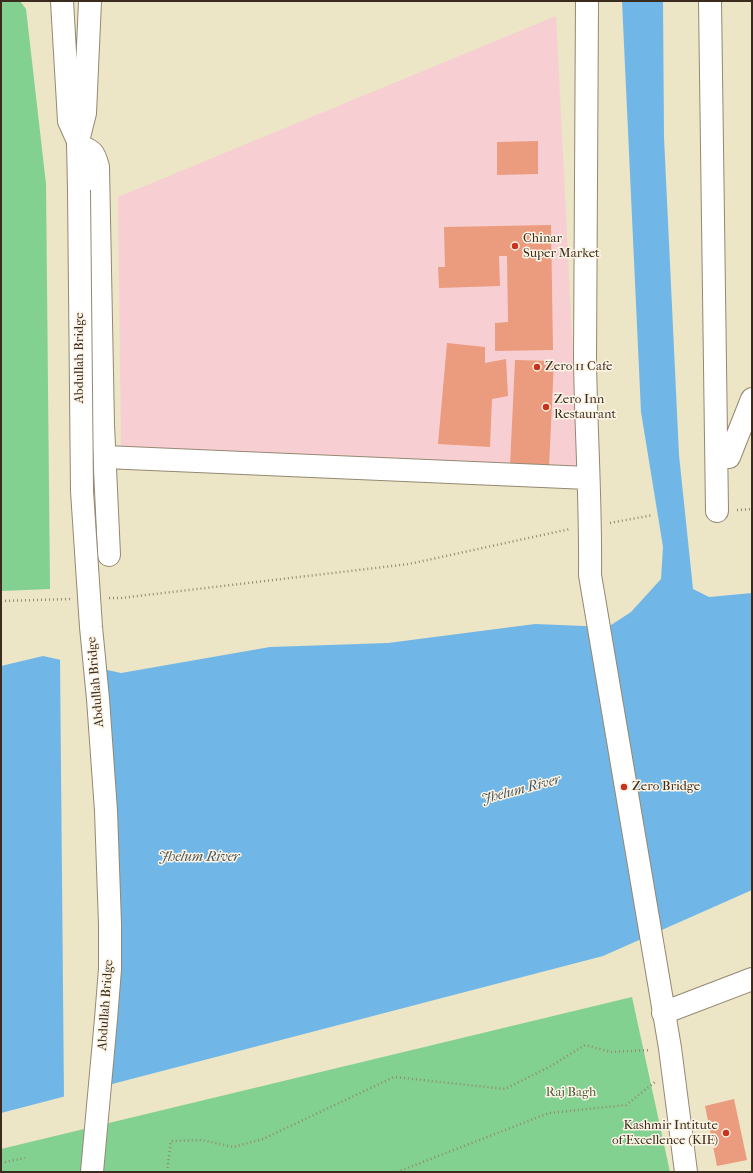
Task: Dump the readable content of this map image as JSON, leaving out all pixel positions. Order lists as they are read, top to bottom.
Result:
{
  "streets": {
    "street": ["Abdullah Bridge"]
  },
  "water": ["Jhelum River"],
  "parks": ["Raj Bagh"],
  "places": [
    "Chinar Super Market",
    "Zero 11 Cafe",
    "Zero Inn Restaurant",
    "Zero Bridge",
    "Kashmir Intitute of Excellence (KIE)"
  ]
}
